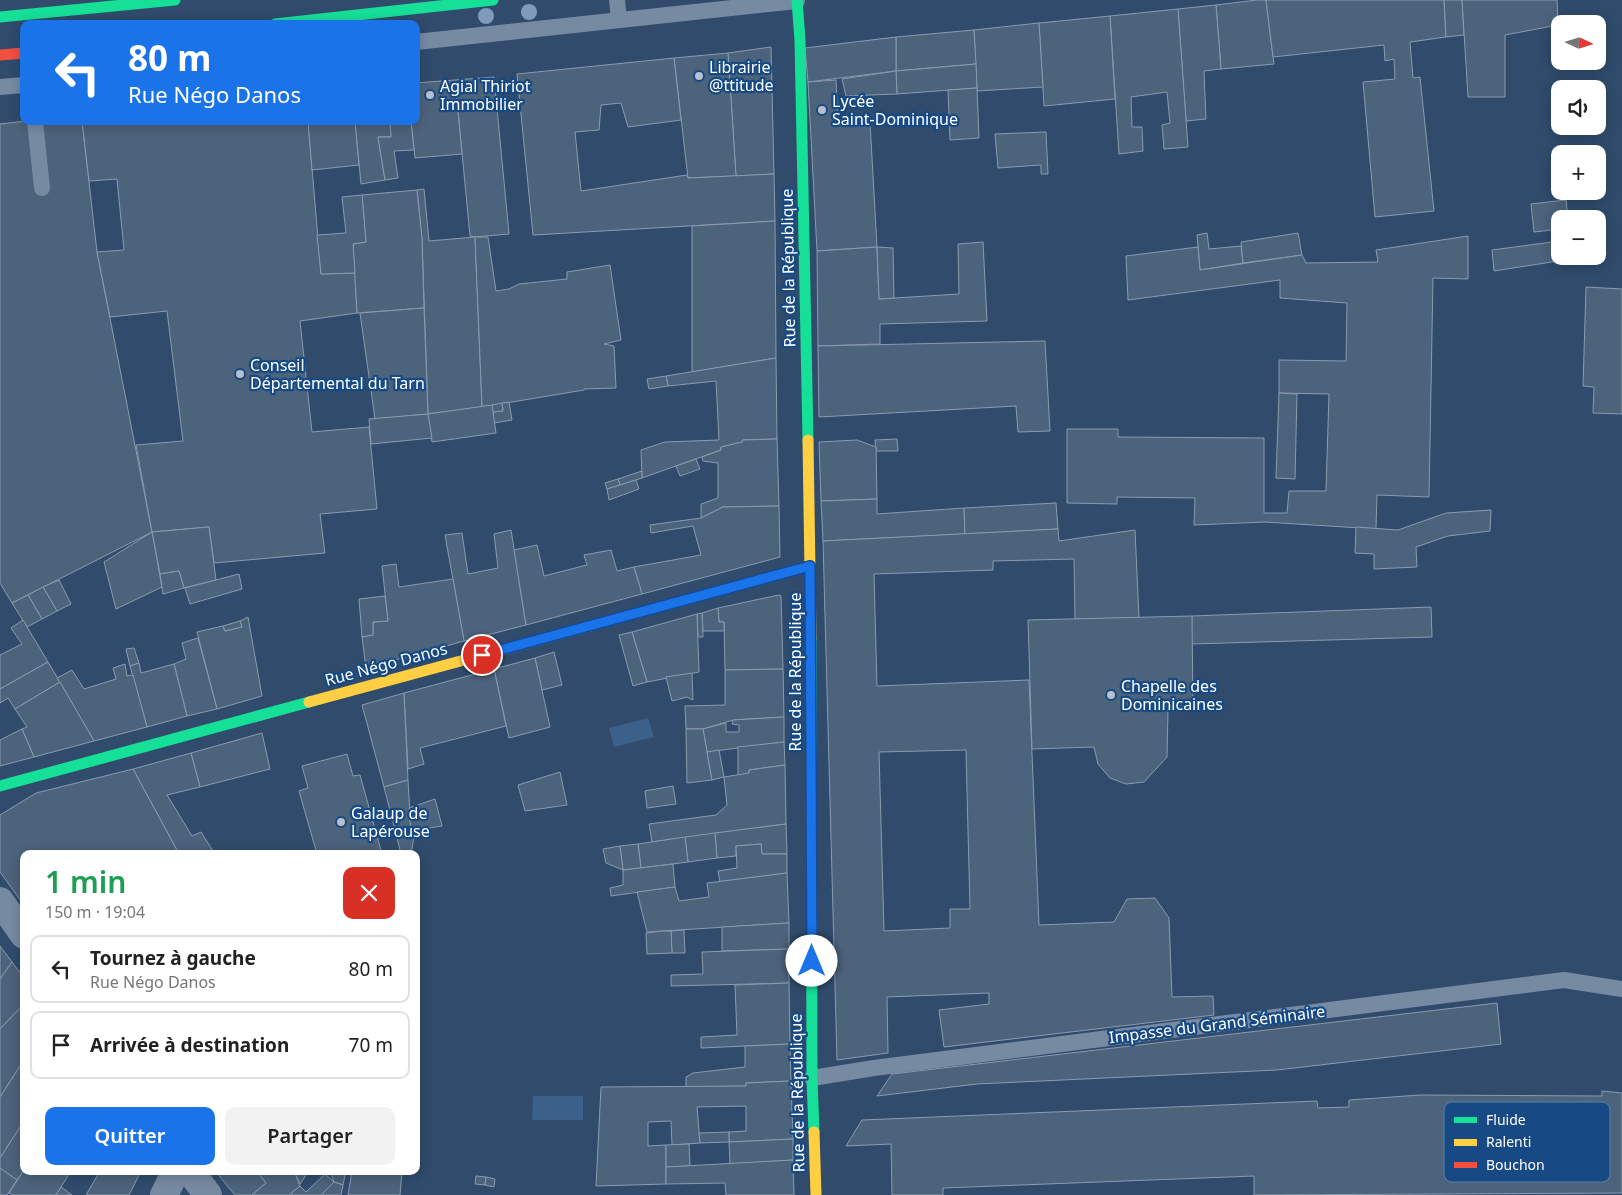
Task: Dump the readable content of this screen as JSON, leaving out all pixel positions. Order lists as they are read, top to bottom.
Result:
{
  "streets": {
    "main road": ["Rue de la République", "Rue Négo Danos"],
    "lane": ["Impasse du Grand Séminaire"]
  },
  "crossings": [
    ["Rue de la République", "Rue Négo Danos"],
    ["Rue de la République", "Impasse du Grand Séminaire"]
  ],
  "places": [
    "Librairie @ttitude",
    "Agial Thiriot Immobilier",
    "Lycée Saint-Dominique",
    "Conseil Départemental du Tarn",
    "Chapelle des Dominicaines",
    "Galaup de Lapérouse"
  ],
  "legend": ["Fluide", "Ralenti", "Bouchon"],
  "north": "right",
  "page": {
    "map_buttons": ["+", "−"],
    "turn": ["80 m", "Rue Négo Danos"],
    "heading": ["1 min", "150 m · 19:04"],
    "list": [
      {
        "name": "Tournez à gauche",
        "note": "Rue Négo Danos",
        "value": "80 m"
      },
      {
        "name": "Arrivée à destination",
        "value": "70 m"
      }
    ],
    "buttons": ["Quitter", "Partager"]
  }
}
